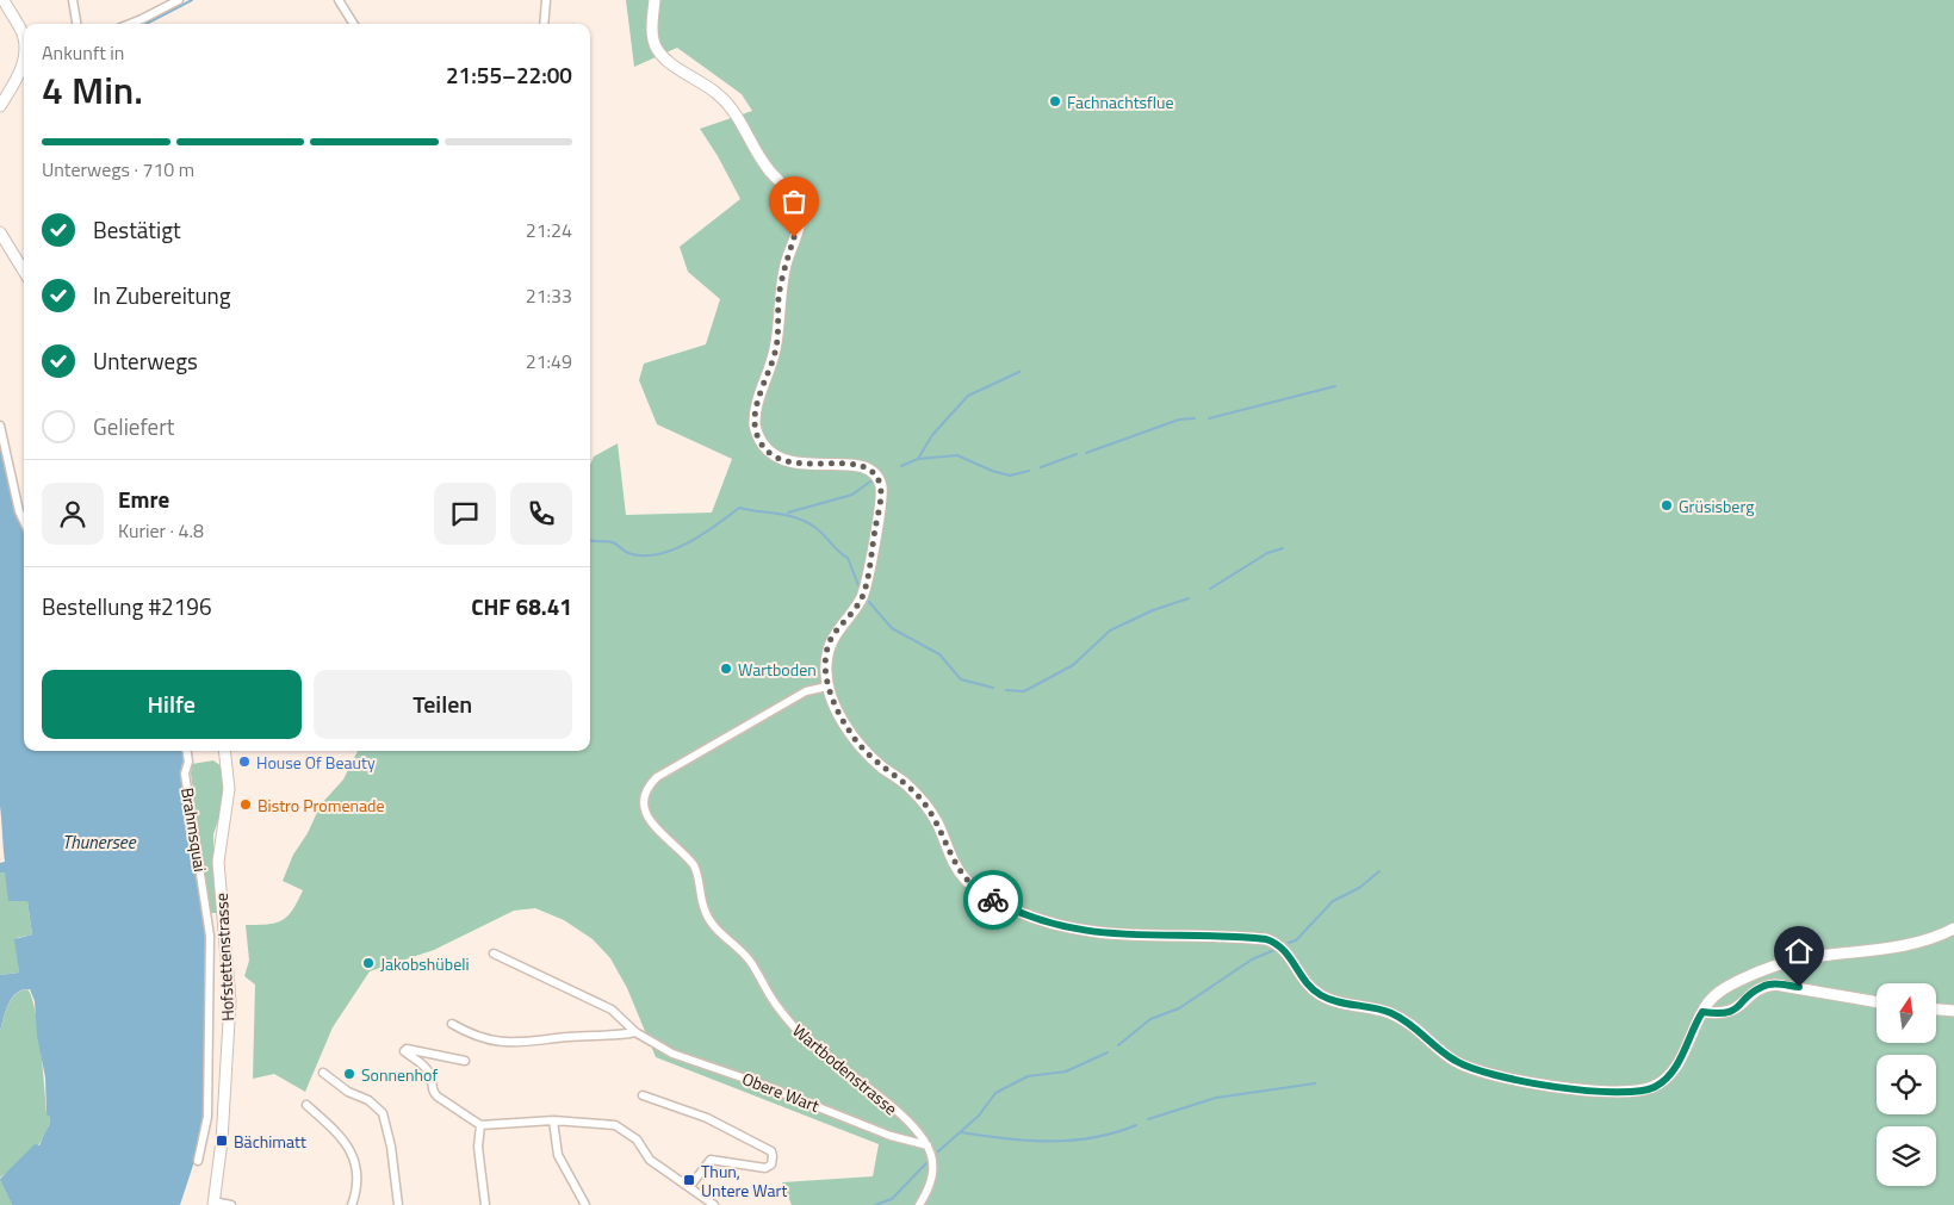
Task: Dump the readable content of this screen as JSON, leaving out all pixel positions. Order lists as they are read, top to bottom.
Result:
{
  "streets": {
    "street": [
      "Brahmsquai",
      "Hofstettenstrasse",
      "Wartbodenstrasse",
      "Obere Wart"
    ]
  },
  "crossings": [
    ["Wartbodenstrasse", "Obere Wart"]
  ],
  "water": ["Thunersee"],
  "places": {
    "other": [
      "Fachnachtsflue",
      "Grüsisberg",
      "Wartboden",
      "House Of Beauty",
      "Bistro Promenade",
      "Jakobshübeli",
      "Sonnenhof"
    ],
    "transit": ["Bächimatt", "Thun, Untere Wart"]
  },
  "north": "top",
  "page": {
    "heading": ["4 Min.", "Ankunft in", "21:55–22:00"],
    "panel": [
      "Emre",
      "Kurier · 4.8",
      "Bestellung #2196",
      "CHF 68.41"
    ],
    "bar": "Unterwegs · 710 m",
    "list": [
      ["Bestätigt", "21:24"],
      ["In Zubereitung", "21:33"],
      ["Unterwegs", "21:49"],
      "Geliefert"
    ],
    "buttons": ["Hilfe", "Teilen"]
  }
}
